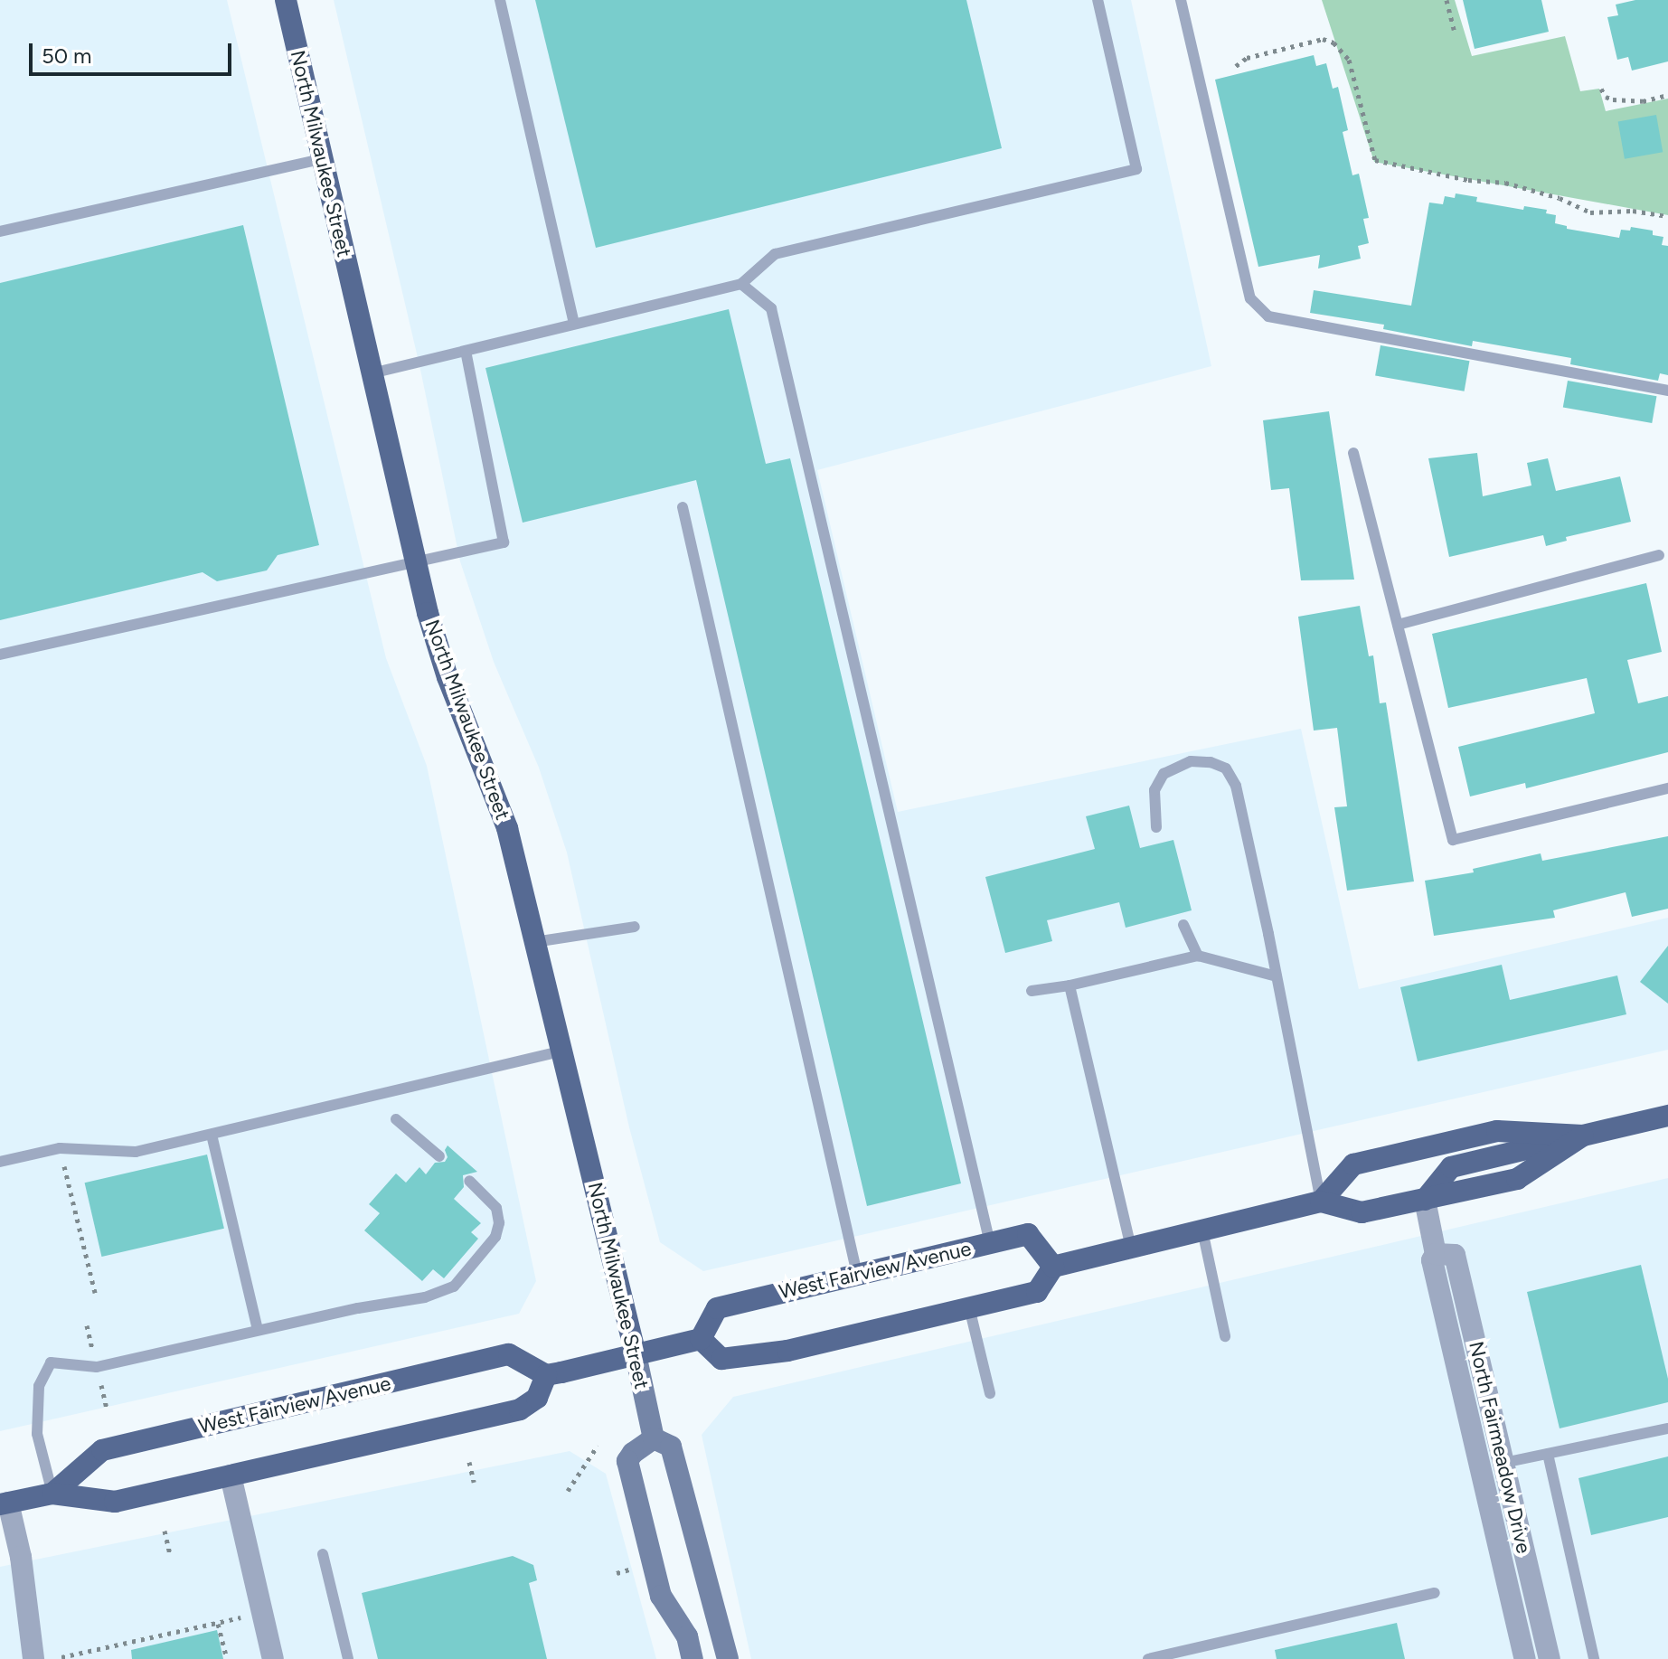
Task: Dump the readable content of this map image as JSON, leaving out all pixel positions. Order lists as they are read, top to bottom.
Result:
{
  "streets": {
    "main road": ["North Milwaukee Street", "West Fairview Avenue"],
    "street": ["North Fairmeadow Drive"]
  },
  "scale_bar": "50 m"
}
